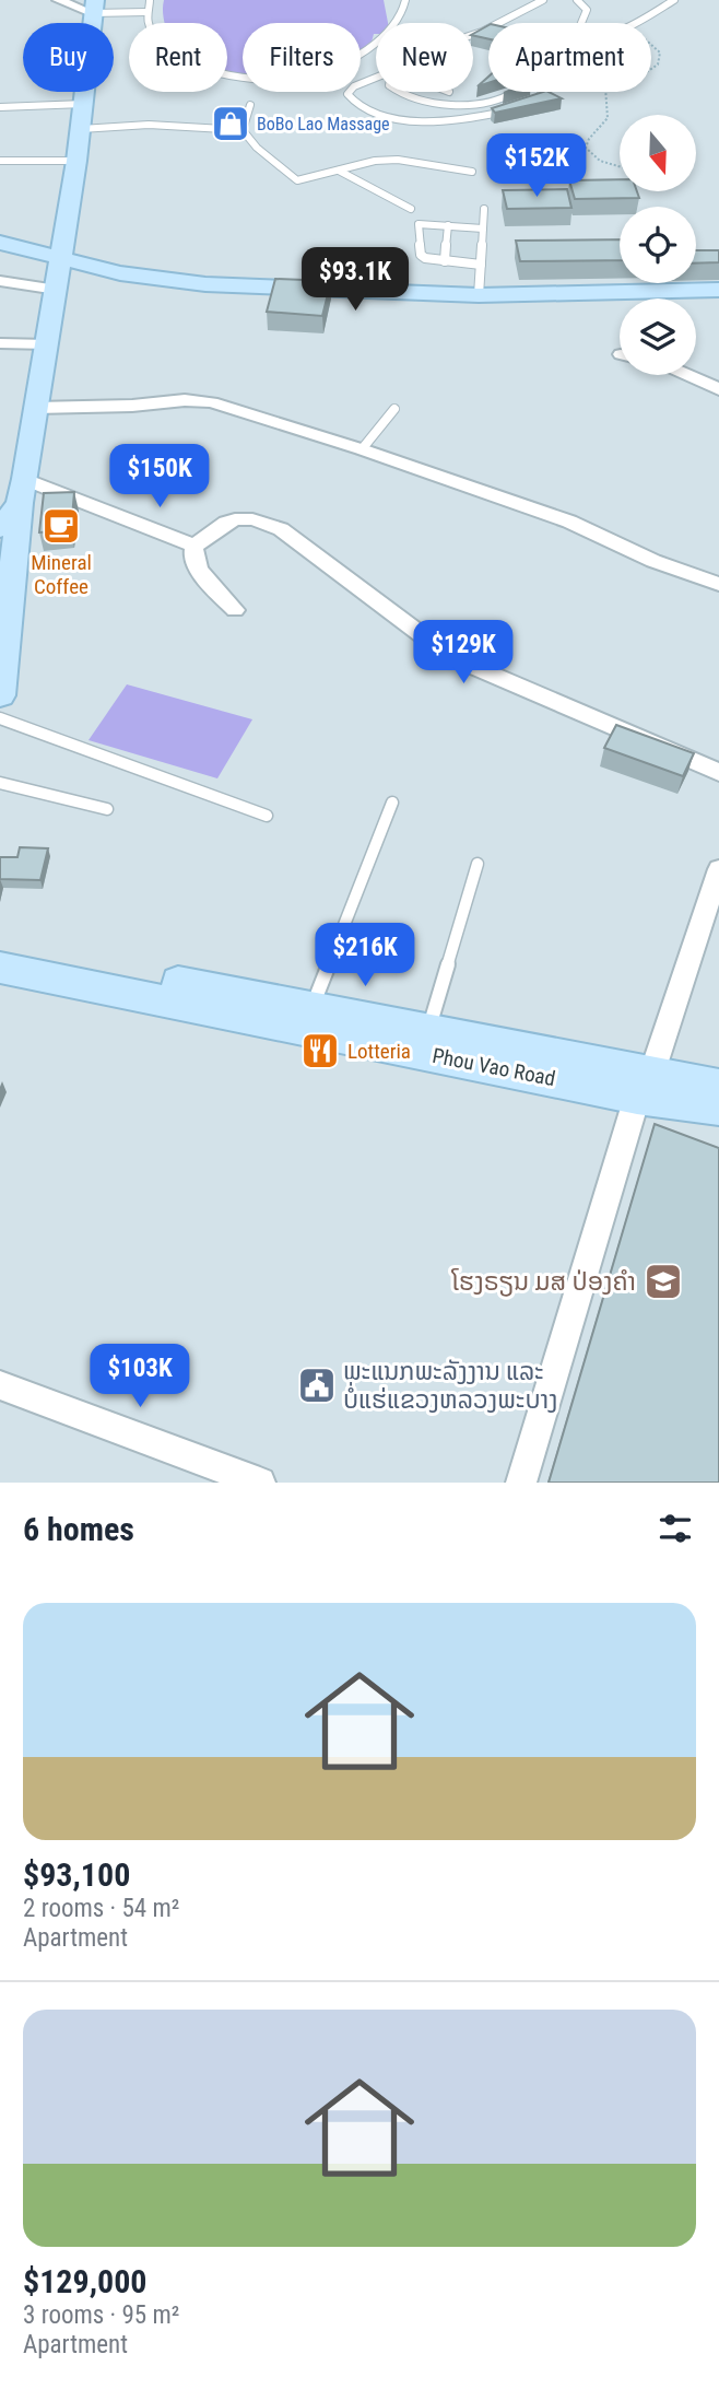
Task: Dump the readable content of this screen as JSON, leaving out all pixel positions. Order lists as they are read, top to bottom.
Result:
{
  "streets": {
    "street": ["Phou Vao Road"]
  },
  "places": {
    "shop": ["BoBo Lao Massage"],
    "cafe": ["Mineral Coffee"],
    "restaurant": ["Lotteria"],
    "school or university": ["ໂຮງຣຽນ ມສ ປ່ອງຄຳ"],
    "public building": ["ພະແນກພະລັງງານ ແລະ ບໍ່ແຮ່ແຂວງຫລວງພະບາງ"]
  },
  "north": "bottom",
  "page": {
    "chip": [
      "Buy",
      "Rent",
      "Filters",
      "New",
      "Apartment"
    ],
    "price": [
      "$152K",
      "$93.1K",
      "$150K",
      "$129K",
      "$216K",
      "$103K"
    ],
    "heading": "6 homes",
    "list": [
      {
        "name": "$93,100",
        "note": "2 rooms · 54 m² · Apartment"
      },
      {
        "name": "$129,000",
        "note": "3 rooms · 95 m² · Apartment"
      }
    ]
  }
}
